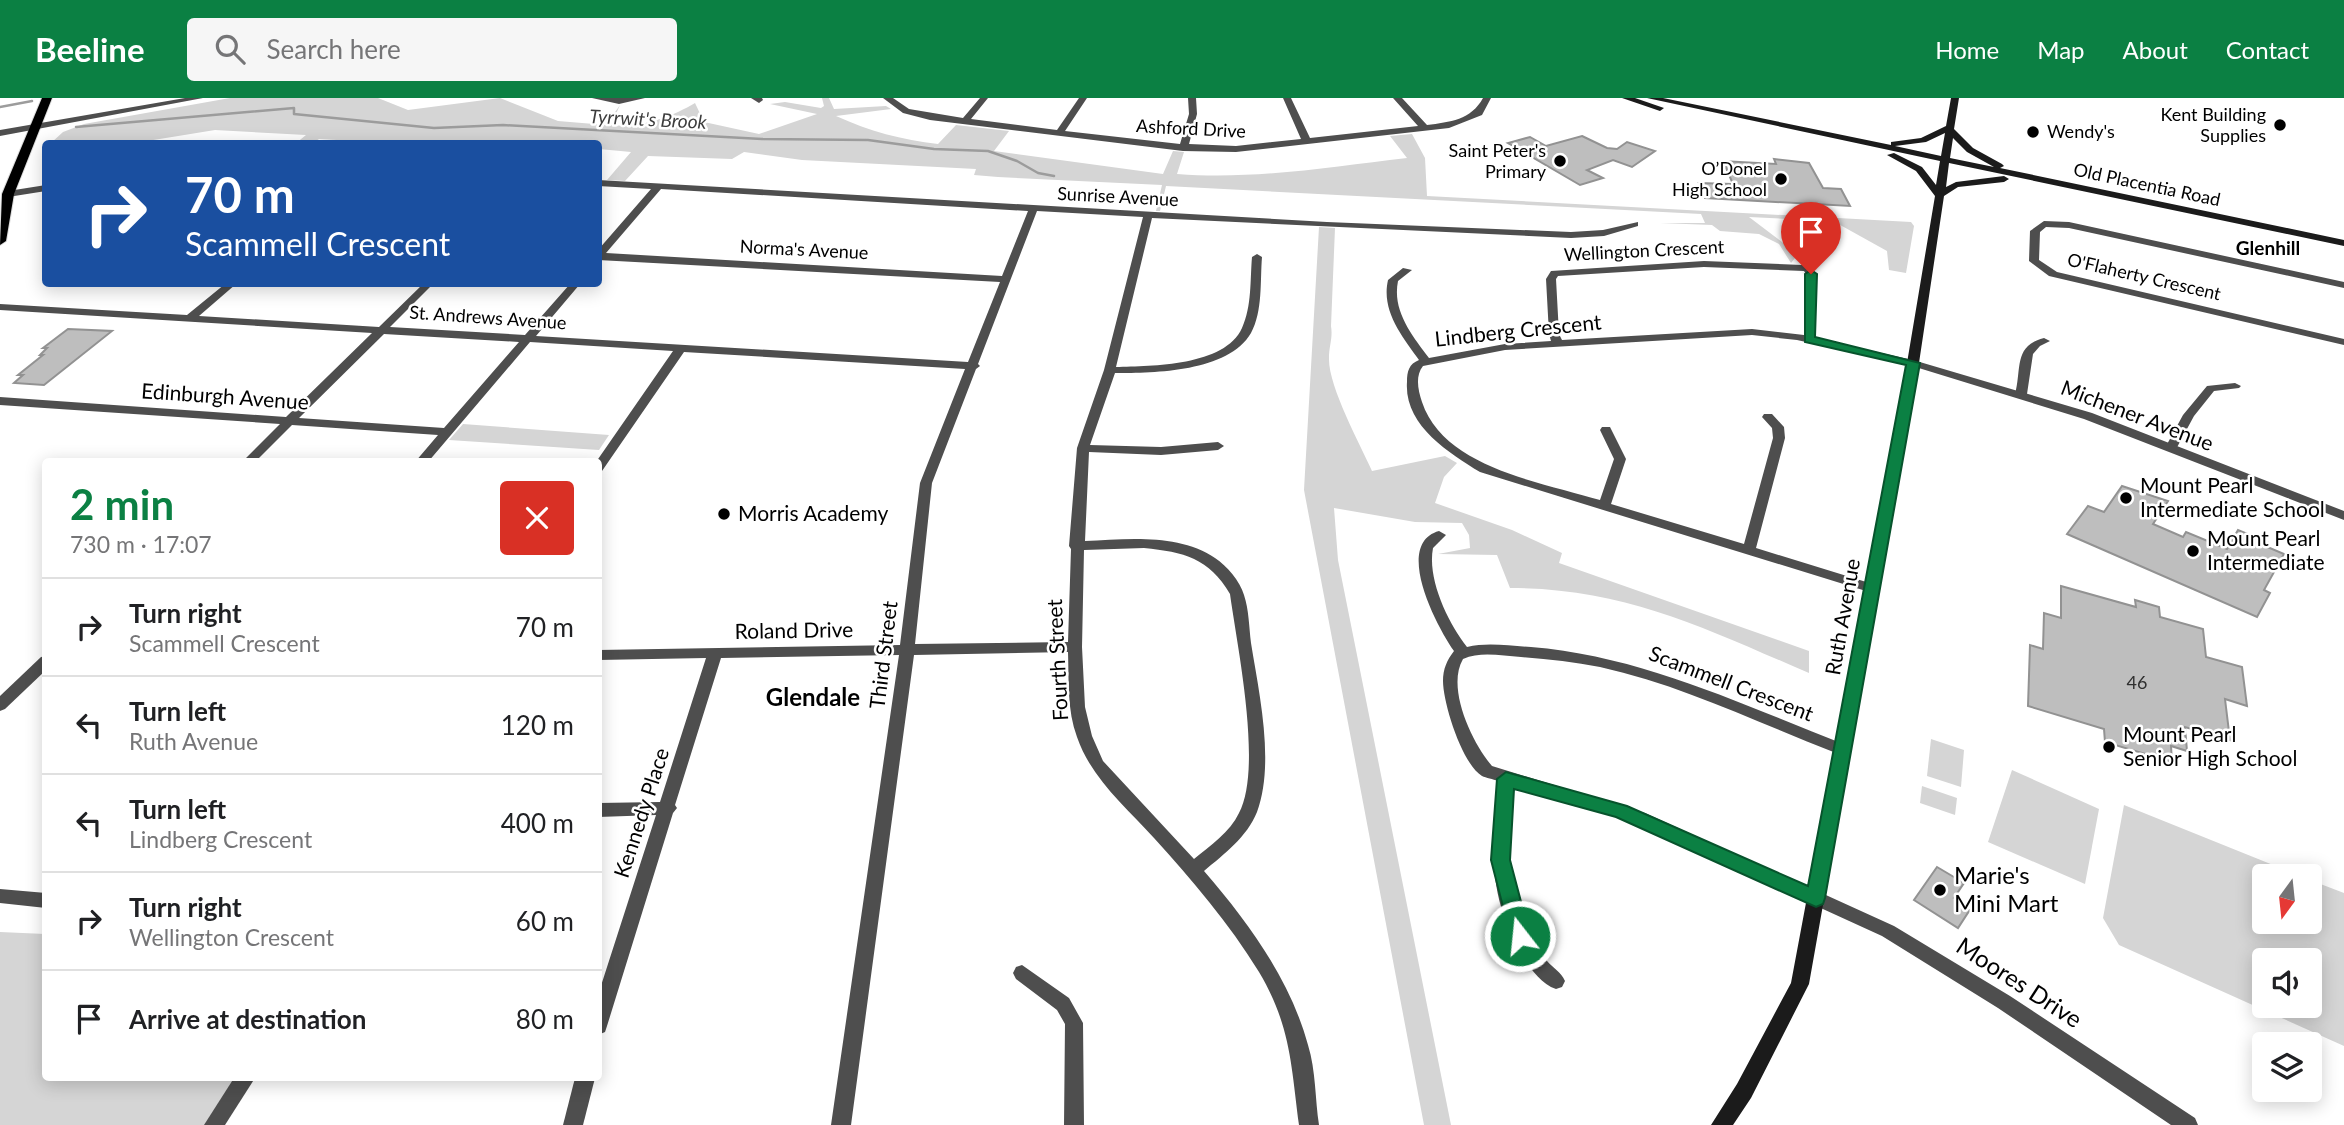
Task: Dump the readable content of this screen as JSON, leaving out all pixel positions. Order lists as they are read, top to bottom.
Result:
{
  "streets": {
    "main road": ["Old Placentia Road", "Ruth Avenue"],
    "street": [
      "Ashford Drive",
      "Sunrise Avenue",
      "Norma's Avenue",
      "Wellington Crescent",
      "O'Flaherty Crescent",
      "St. Andrews Avenue",
      "Lindberg Crescent",
      "Edinburgh Avenue",
      "Michener Avenue",
      "Roland Drive",
      "Third Street",
      "Fourth Street",
      "Scammell Crescent",
      "Kennedy Place",
      "Moores Drive"
    ]
  },
  "crossings": [
    ["Old Placentia Road", "Ruth Avenue"],
    ["Sunrise Avenue", "Third Street"],
    ["Sunrise Avenue", "Fourth Street"],
    ["Norma's Avenue", "Third Street"],
    ["Wellington Crescent", "Lindberg Crescent"],
    ["St. Andrews Avenue", "Third Street"],
    ["Lindberg Crescent", "Michener Avenue"],
    ["Lindberg Crescent", "Ruth Avenue"],
    ["Michener Avenue", "Ruth Avenue"],
    ["Ruth Avenue", "Scammell Crescent"],
    ["Ruth Avenue", "Moores Drive"],
    ["Roland Drive", "Third Street"],
    ["Roland Drive", "Fourth Street"],
    ["Roland Drive", "Kennedy Place"]
  ],
  "districts": ["Glenhill", "Glendale"],
  "water": ["Tyrrwit's Brook"],
  "places": [
    "Kent Building Supplies",
    "Wendy's",
    "Saint Peter's Primary",
    "O’Donel High School",
    "Mount Pearl Intermediate School",
    "Morris Academy",
    "Mount Pearl Intermediate",
    "Mount Pearl Senior High School",
    "Marie's Mini Mart"
  ],
  "house_numbers": ["46"],
  "north": "bottom",
  "page": {
    "header": "Beeline",
    "search": "Search here",
    "nav": [
      "Home",
      "Map",
      "About",
      "Contact"
    ],
    "turn": ["70 m", "Scammell Crescent"],
    "heading": ["2 min", "730 m · 17:07"],
    "list": [
      {
        "name": "Turn right",
        "note": "Scammell Crescent",
        "value": "70 m"
      },
      {
        "name": "Turn left",
        "note": "Ruth Avenue",
        "value": "120 m"
      },
      {
        "name": "Turn left",
        "note": "Lindberg Crescent",
        "value": "400 m"
      },
      {
        "name": "Turn right",
        "note": "Wellington Crescent",
        "value": "60 m"
      },
      {
        "name": "Arrive at destination",
        "value": "80 m"
      }
    ]
  }
}
